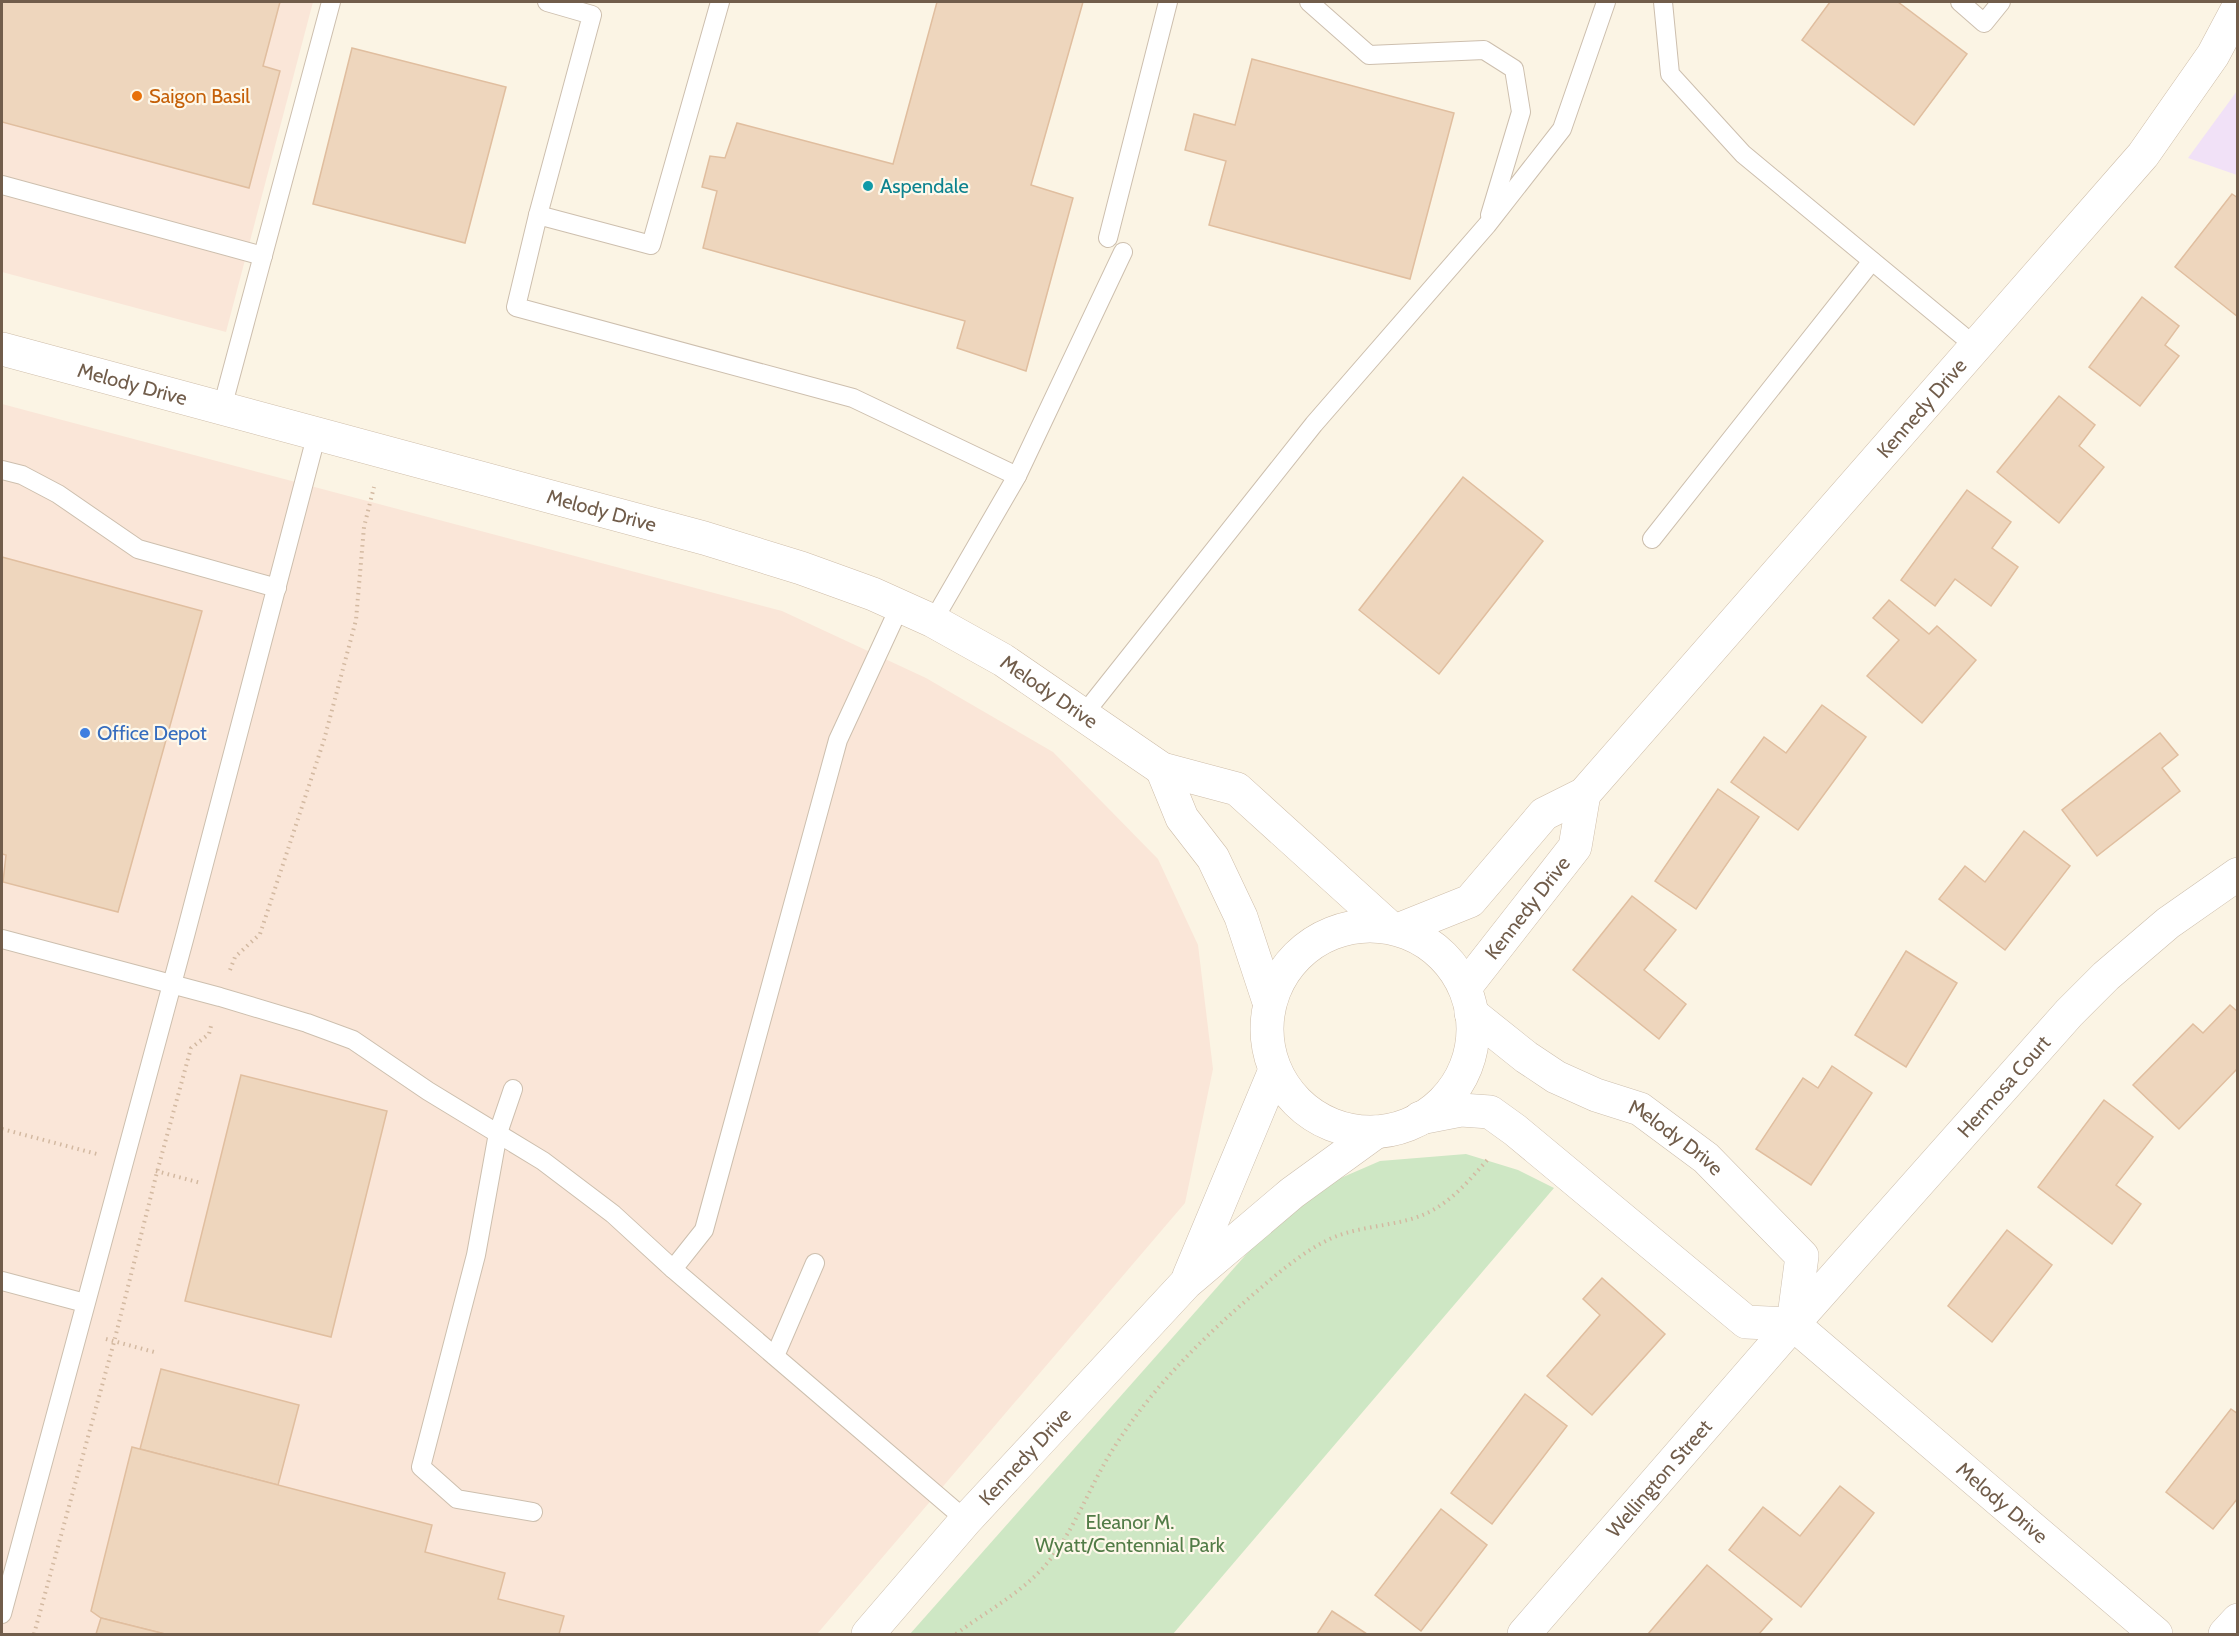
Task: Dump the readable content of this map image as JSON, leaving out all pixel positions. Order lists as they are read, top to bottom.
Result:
{
  "streets": {
    "street": [
      "Melody Drive",
      "Kennedy Drive",
      "Hermosa Court",
      "Wellington Street"
    ]
  },
  "crossings": [
    ["Melody Drive", "Kennedy Drive"],
    ["Melody Drive", "Hermosa Court"],
    ["Melody Drive", "Wellington Street"],
    ["Hermosa Court", "Wellington Street"]
  ],
  "parks": ["Eleanor M. Wyatt/Centennial Park"],
  "places": ["Saigon Basil", "Aspendale", "Office Depot"]
}
